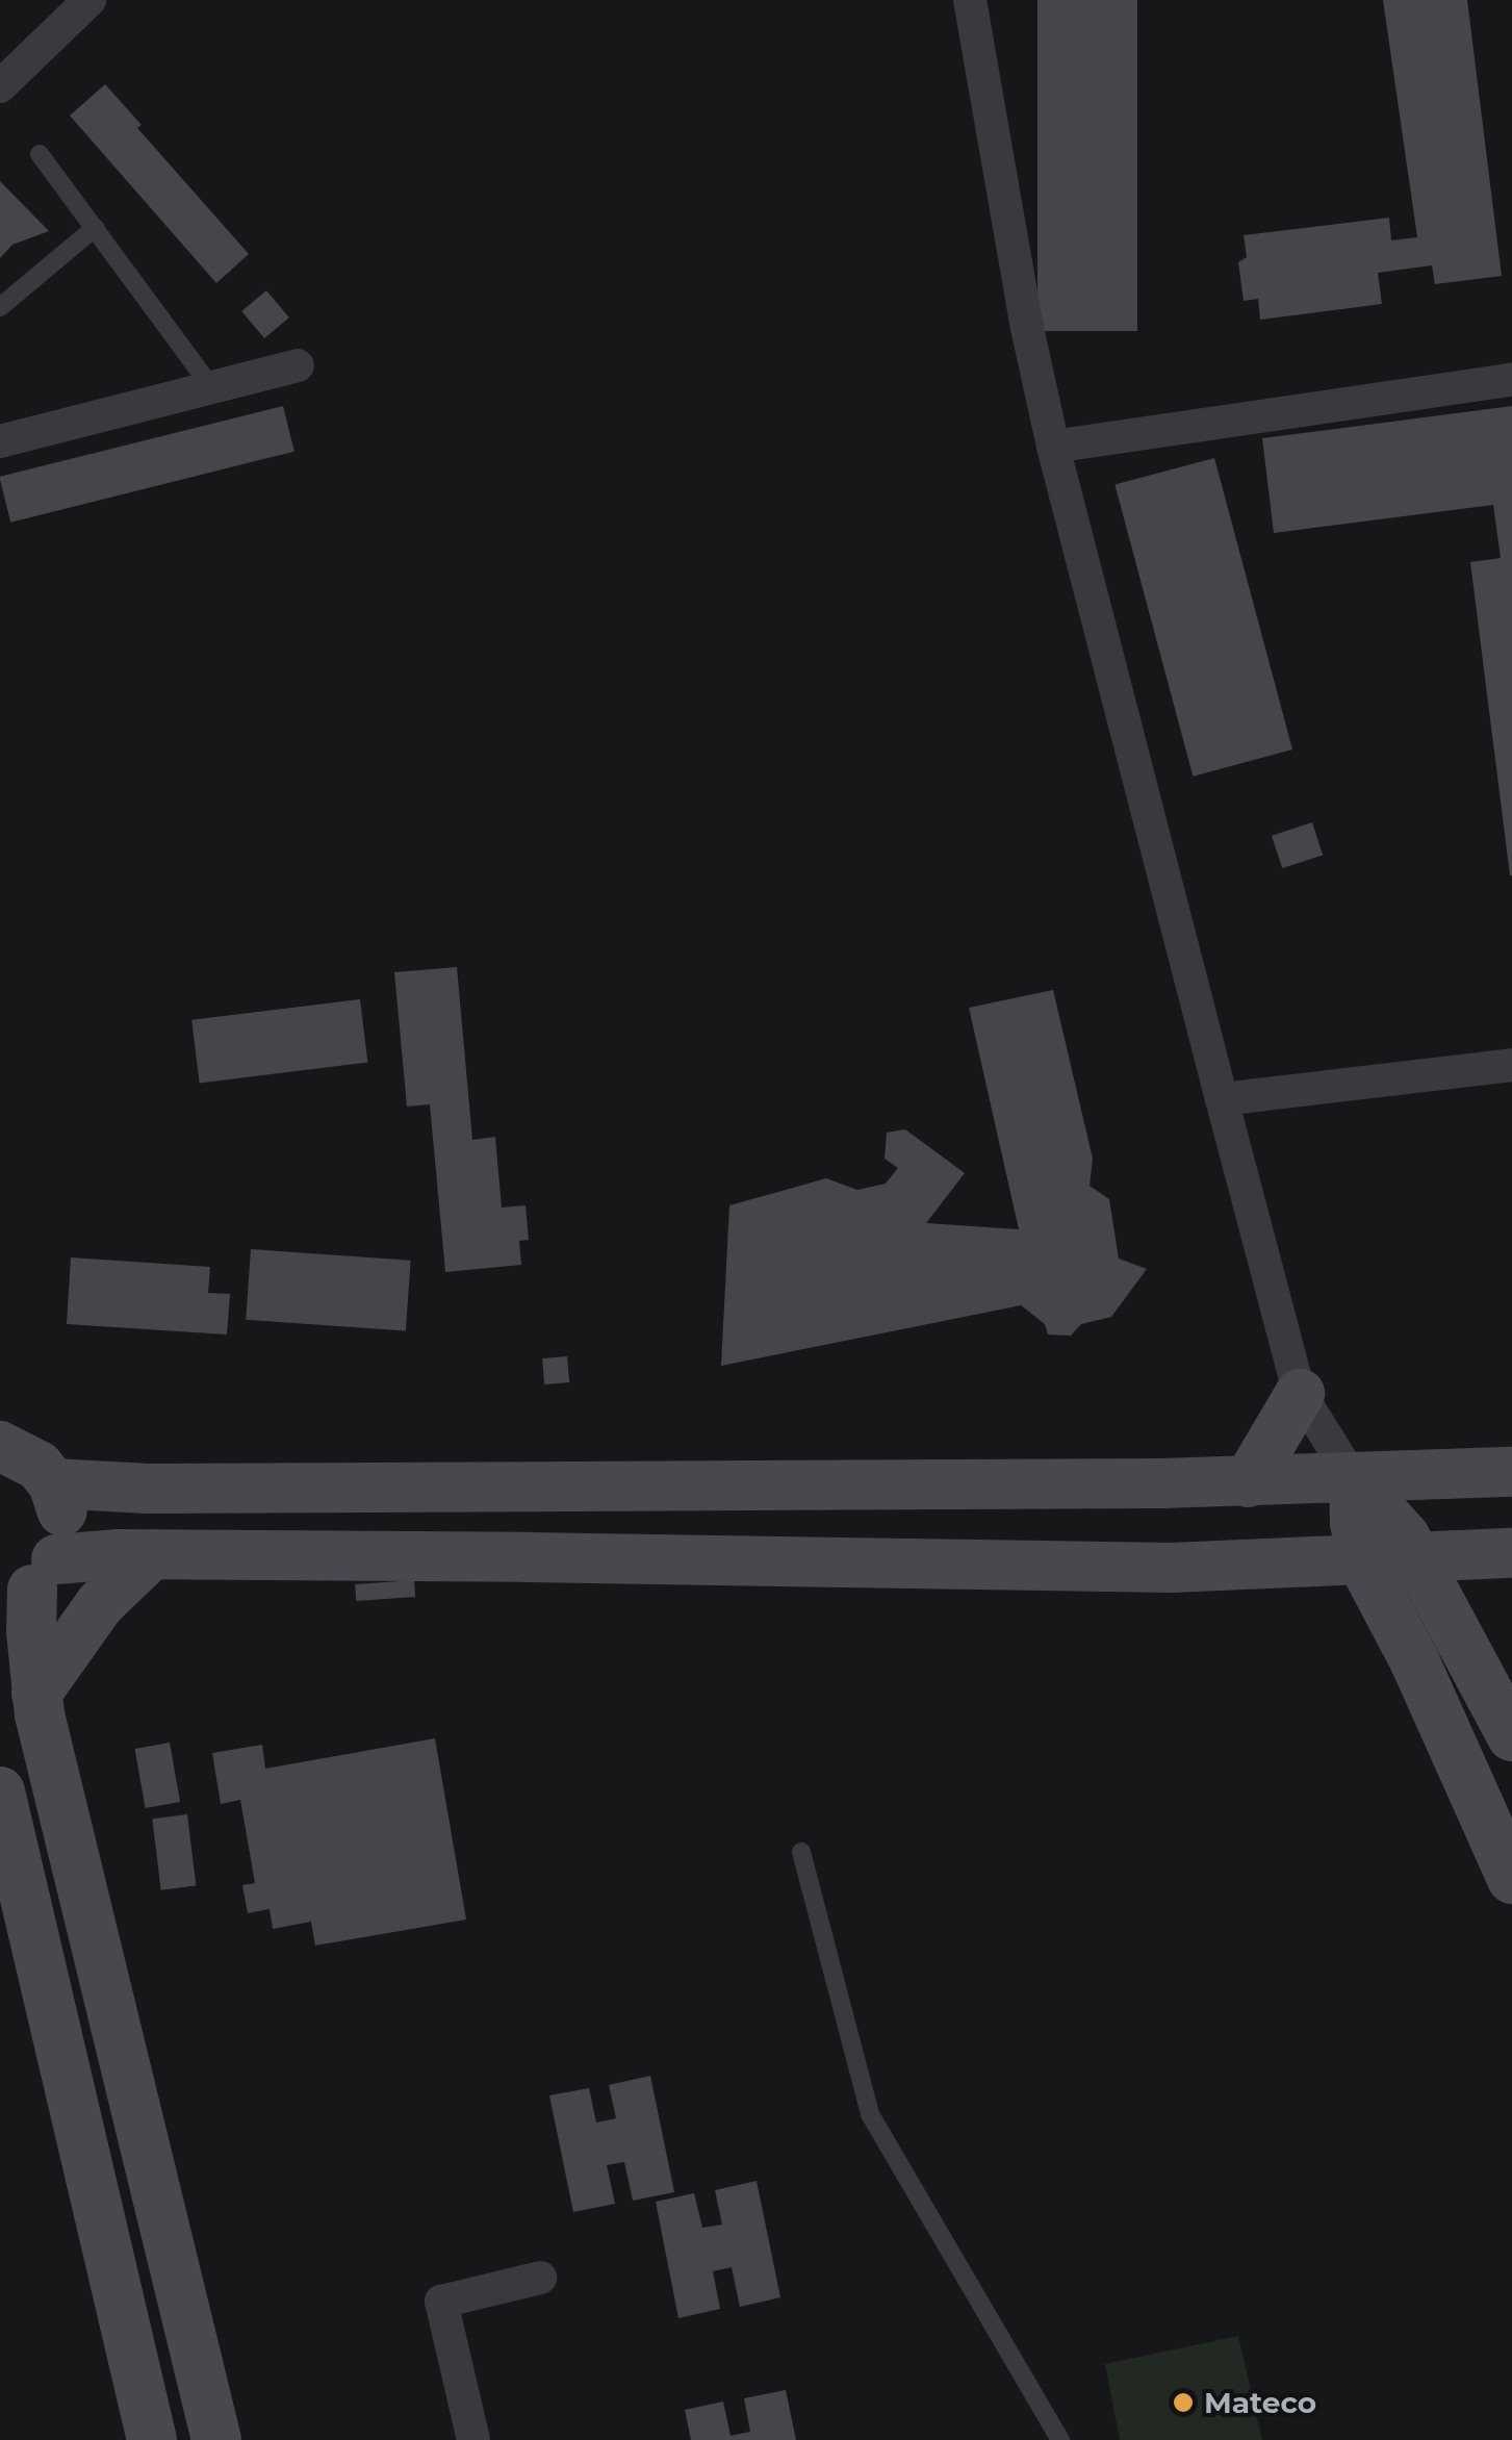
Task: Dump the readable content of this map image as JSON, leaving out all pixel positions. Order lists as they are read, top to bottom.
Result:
{
  "places": ["Mateco"]
}
